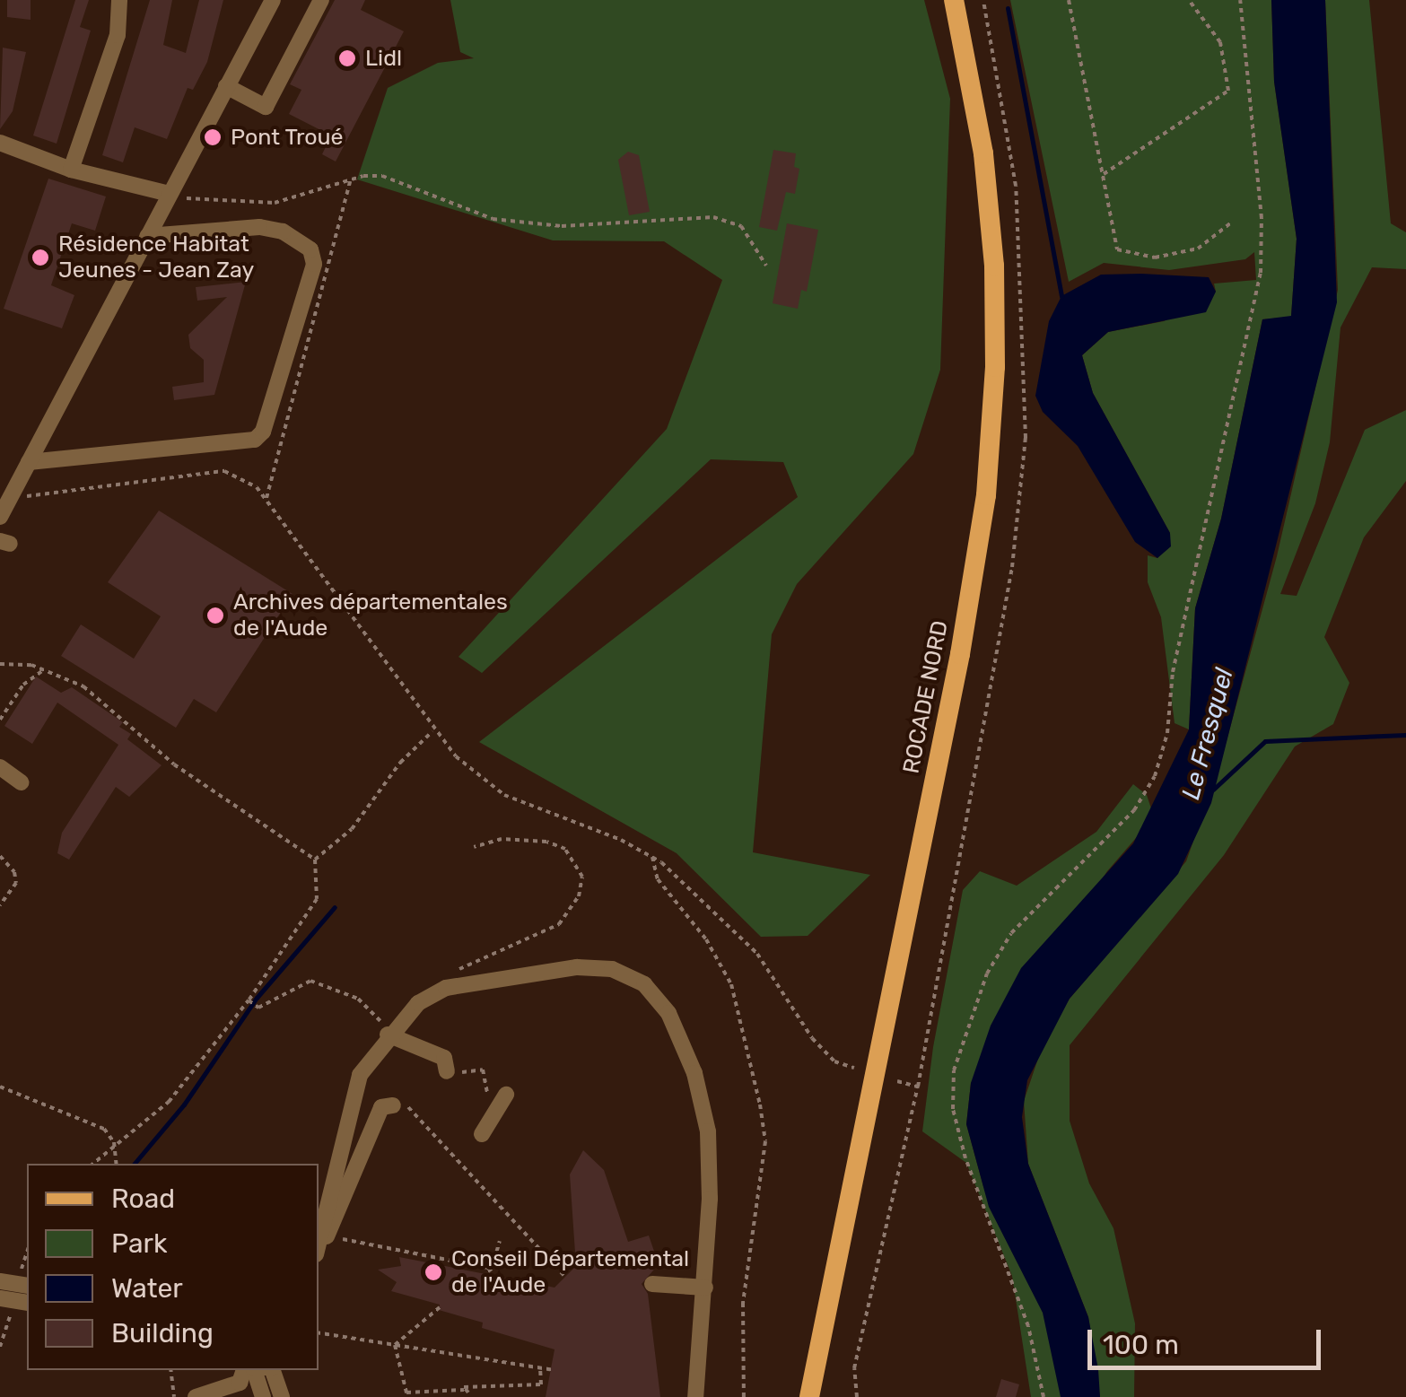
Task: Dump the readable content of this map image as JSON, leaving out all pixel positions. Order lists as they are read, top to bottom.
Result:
{
  "streets": {
    "main road": ["ROCADE NORD"]
  },
  "water": ["Le Fresquel"],
  "places": [
    "Lidl",
    "Pont Troué",
    "Résidence Habitat Jeunes - Jean Zay",
    "Archives départementales de l'Aude",
    "Conseil Départemental de l'Aude"
  ],
  "legend": [
    "Road",
    "Park",
    "Water",
    "Building"
  ],
  "scale_bar": "100 m"
}
